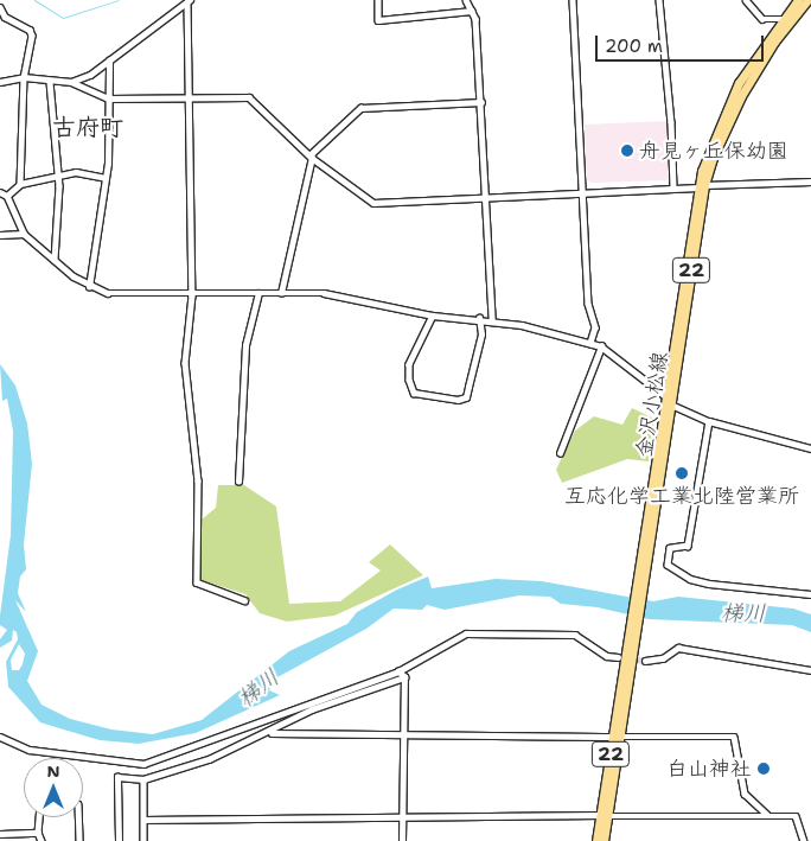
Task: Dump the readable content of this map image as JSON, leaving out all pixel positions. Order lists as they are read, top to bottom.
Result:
{
  "streets": {
    "main road": ["22", "金沢小松線"]
  },
  "districts": ["古府町"],
  "water": ["梯川"],
  "places": ["舟見ヶ丘保幼園", "互応化学工業北陸営業所", "白山神社"],
  "scale_bar": "200 m",
  "north": "top"
}
